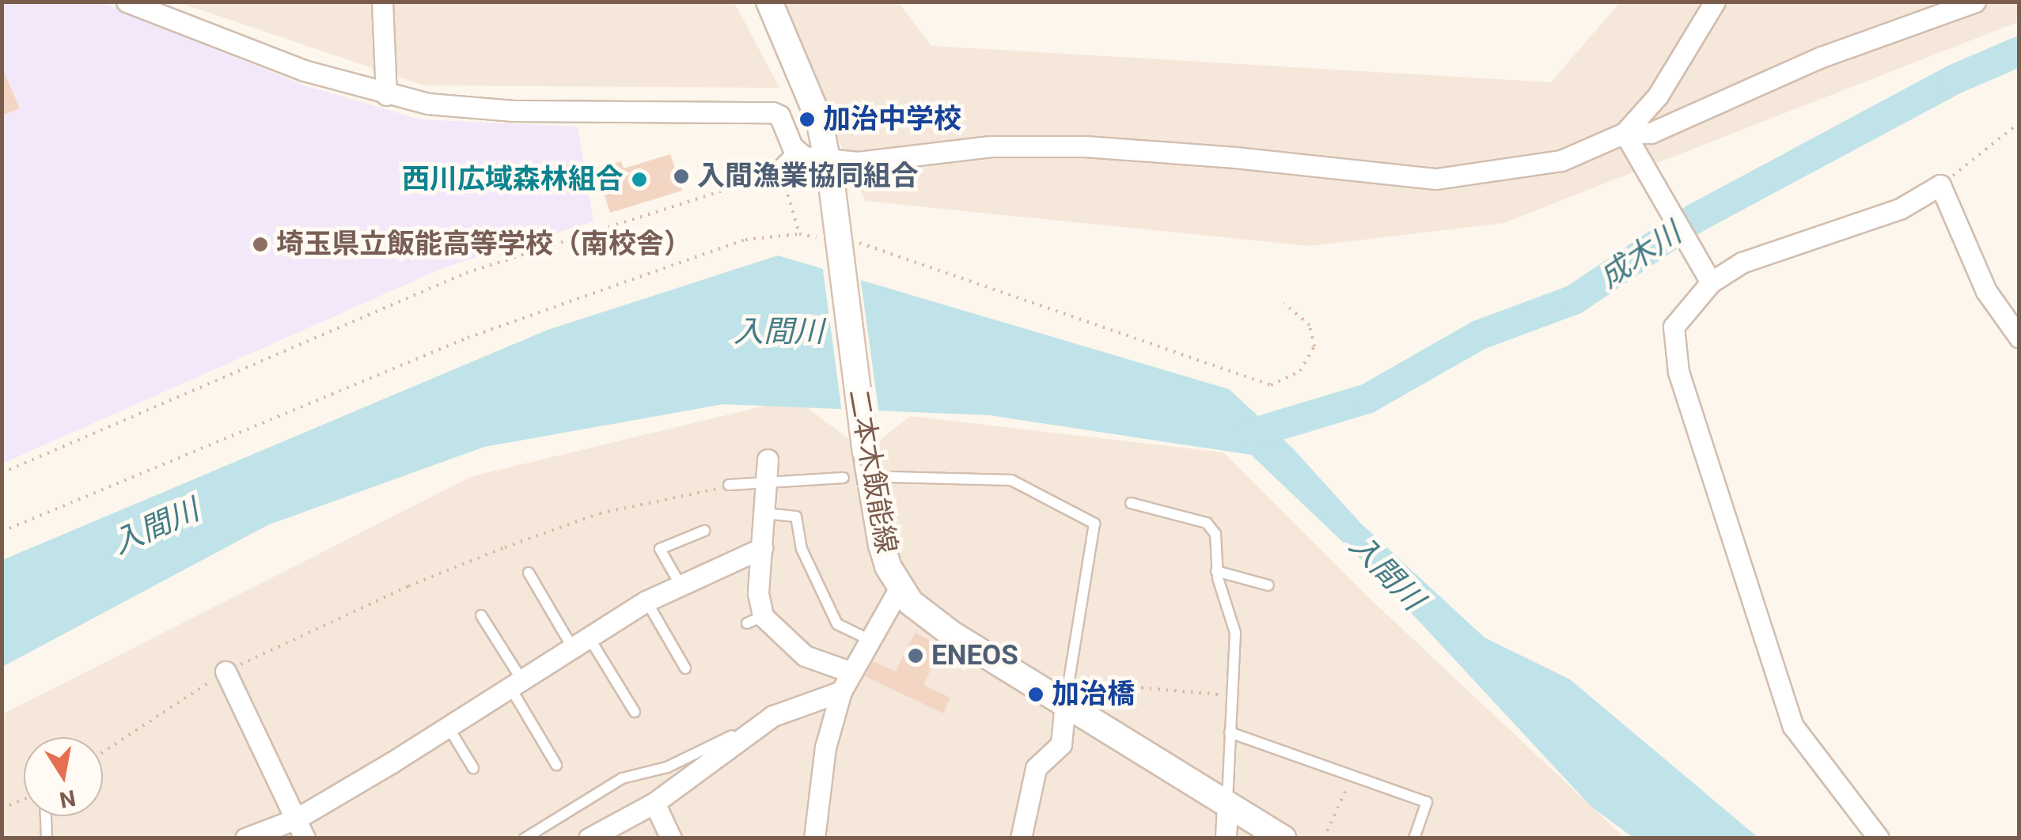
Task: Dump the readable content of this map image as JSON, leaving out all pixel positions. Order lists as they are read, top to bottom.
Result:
{
  "streets": {
    "main road": ["二本木飯能線"]
  },
  "water": ["成木川", "入間川"],
  "places": [
    "加治中学校",
    "入間漁業協同組合",
    "西川広域森林組合",
    "埼玉県立飯能高等学校（南校舎）",
    "ENEOS",
    "加治橋"
  ],
  "north": "bottom"
}
